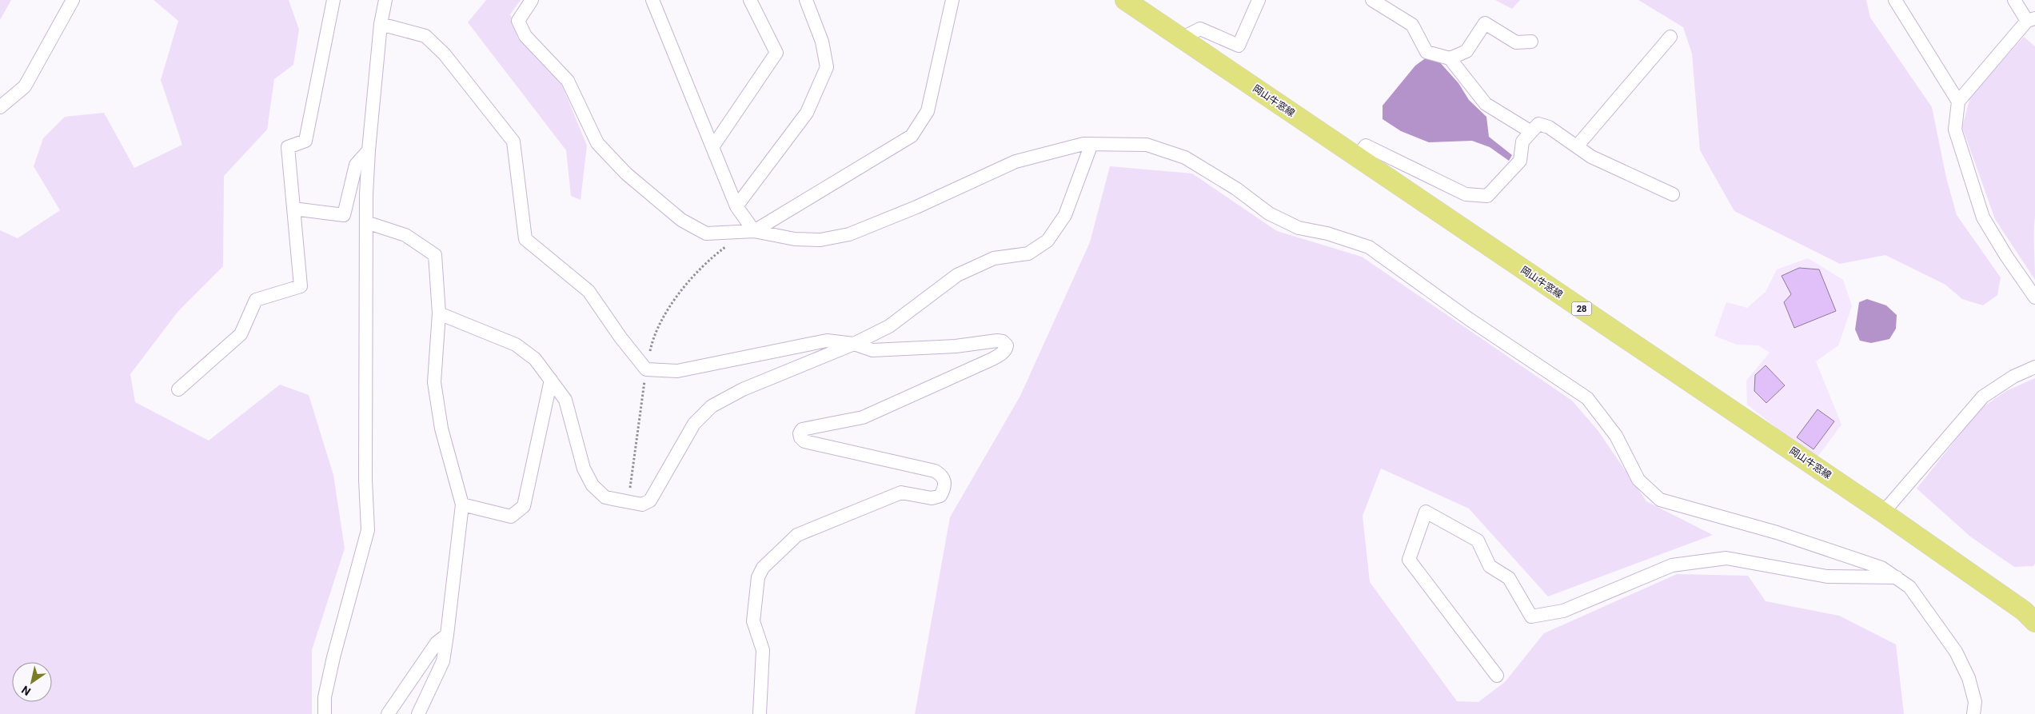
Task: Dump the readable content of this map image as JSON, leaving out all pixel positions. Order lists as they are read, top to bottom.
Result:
{
  "streets": {
    "main road": ["岡山牛窓線", "28"]
  },
  "north": "bottom left"
}
